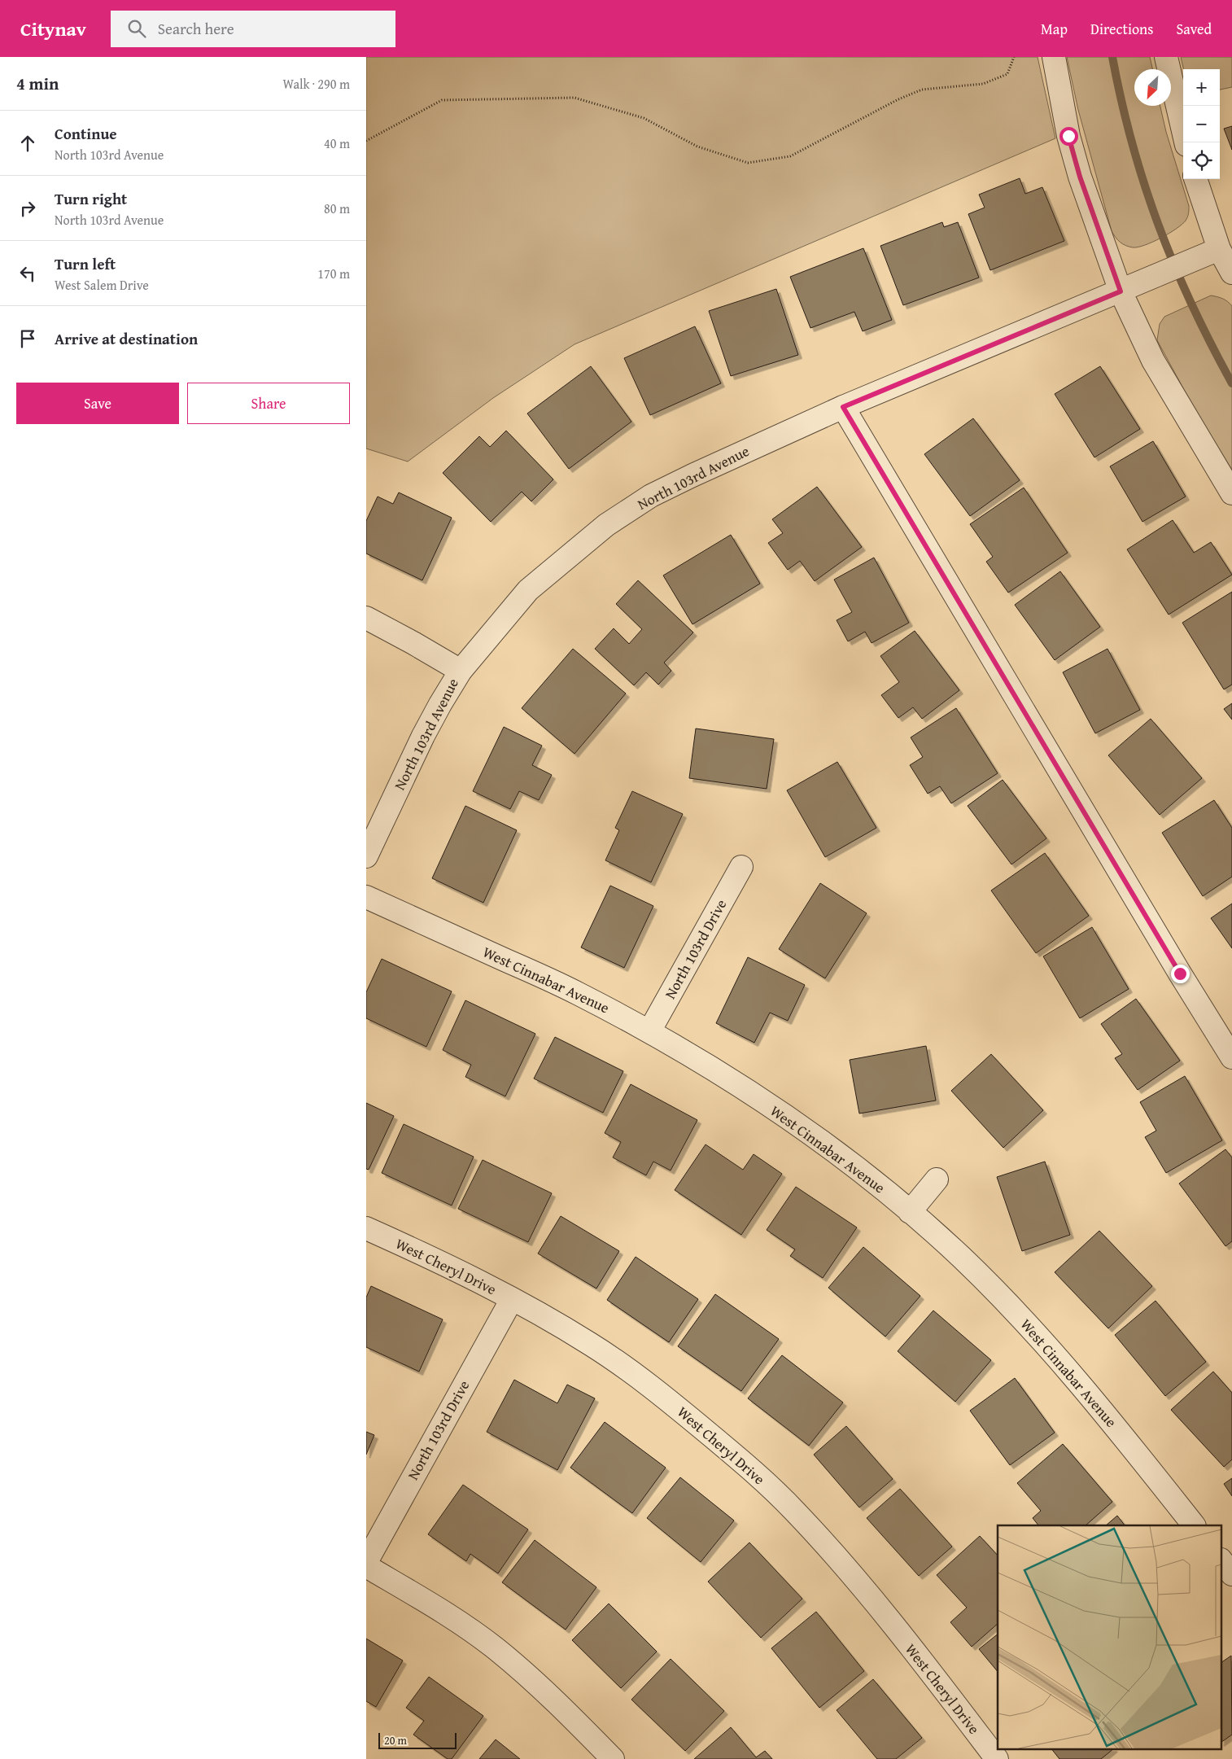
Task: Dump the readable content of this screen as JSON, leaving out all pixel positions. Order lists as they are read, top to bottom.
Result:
{
  "streets": {
    "street": [
      "North 103rd Avenue",
      "North 103rd Drive",
      "West Cinnabar Avenue",
      "West Cheryl Drive"
    ]
  },
  "crossings": [
    ["North 103rd Drive", "West Cinnabar Avenue"],
    ["North 103rd Drive", "West Cheryl Drive"]
  ],
  "scale_bar": "20 m",
  "north": "bottom left",
  "page": {
    "header": "Citynav",
    "search": "Search here",
    "nav": ["Map", "Directions", "Saved"],
    "heading": ["4 min", "Walk · 290 m"],
    "map_buttons": ["+", "−"],
    "list": [
      ["Continue", "North 103rd Avenue", "40 m"],
      ["Turn right", "North 103rd Avenue", "80 m"],
      ["Turn left", "West Salem Drive", "170 m"],
      "Arrive at destination"
    ],
    "buttons": ["Save", "Share"],
    "scale": "20 m"
  }
}
